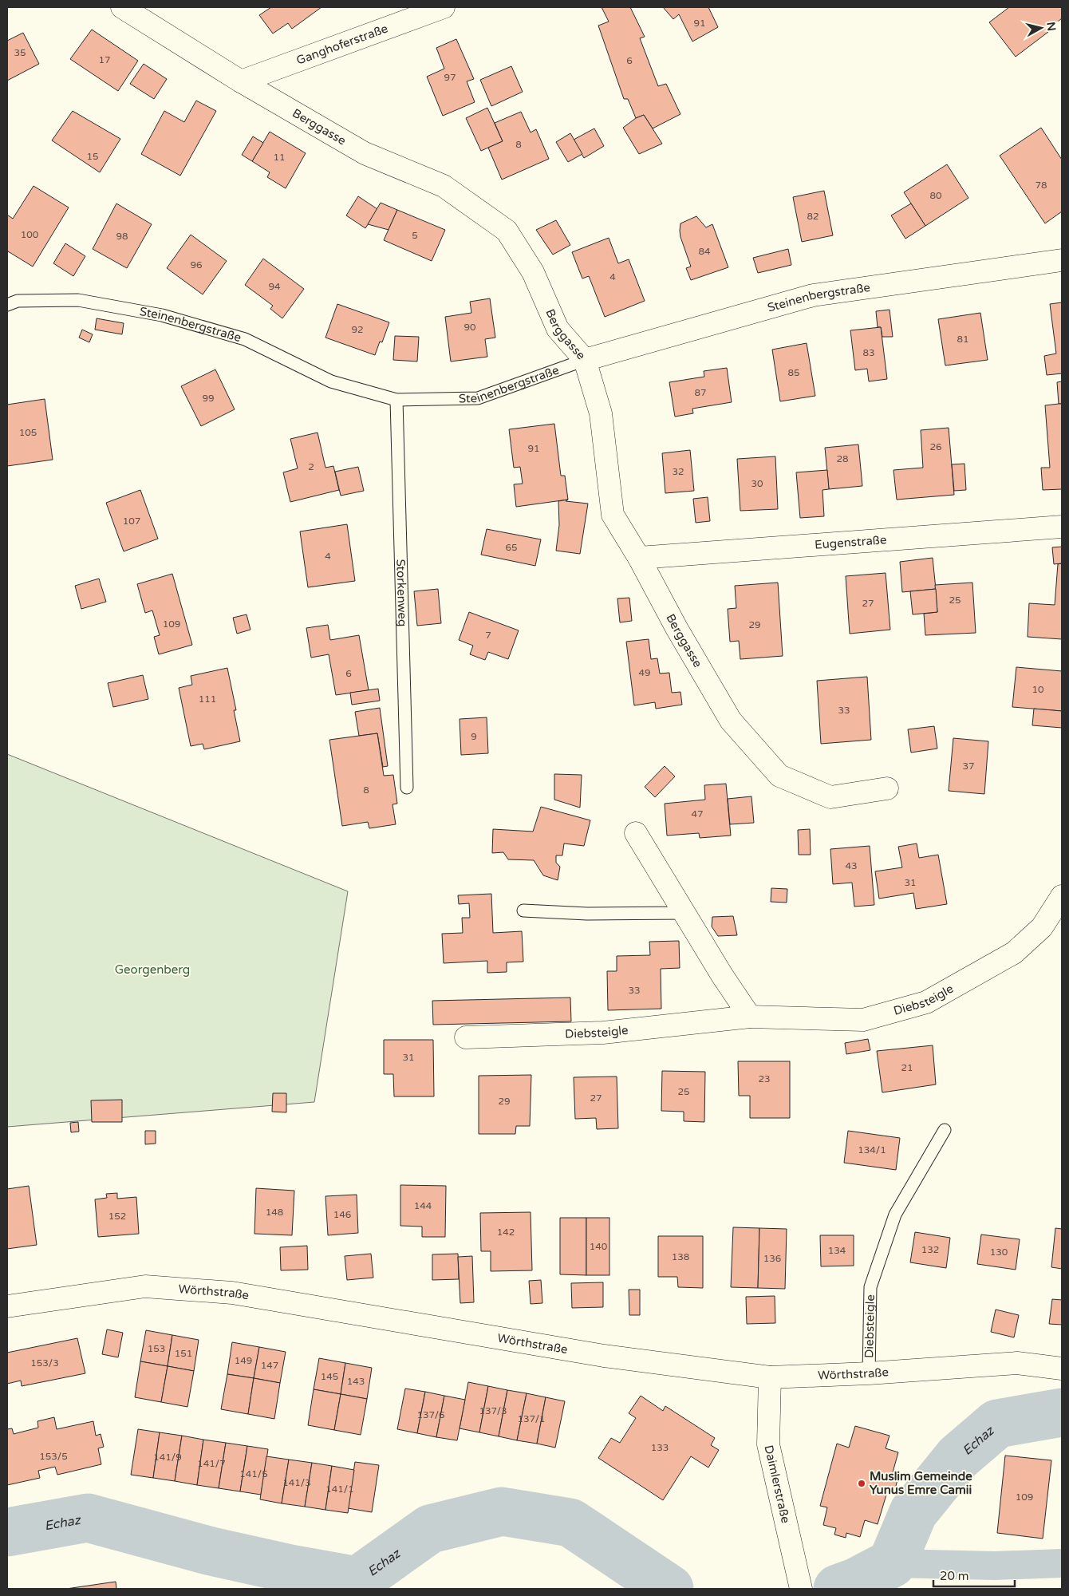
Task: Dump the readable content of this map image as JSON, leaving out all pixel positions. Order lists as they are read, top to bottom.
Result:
{
  "streets": {
    "street": [
      "Ganghoferstraße",
      "Berggasse",
      "Steinenbergstraße",
      "Eugenstraße",
      "Diebsteigle",
      "Wörthstraße",
      "Daimlerstraße"
    ],
    "lane": ["Storkenweg"]
  },
  "crossings": [
    ["Ganghoferstraße", "Berggasse"],
    ["Berggasse", "Steinenbergstraße"],
    ["Berggasse", "Eugenstraße"],
    ["Steinenbergstraße", "Storkenweg"],
    ["Diebsteigle", "Wörthstraße"],
    ["Wörthstraße", "Daimlerstraße"]
  ],
  "water": ["Echaz"],
  "parks": ["Georgenberg"],
  "places": ["Muslim Gemeinde Yunus Emre Camii"],
  "house_numbers": [
    "91",
    "35",
    "17",
    "6",
    "97",
    "8",
    "15",
    "11",
    "78",
    "80",
    "82",
    "100",
    "5",
    "98",
    "84",
    "96",
    "4",
    "94",
    "90",
    "92",
    "81",
    "83",
    "85",
    "87",
    "99",
    "105",
    "26",
    "91",
    "28",
    "2",
    "32",
    "30",
    "107",
    "65",
    "4",
    "25",
    "27",
    "109",
    "29",
    "7",
    "49",
    "6",
    "10",
    "111",
    "33",
    "9",
    "37",
    "8",
    "47",
    "43",
    "31",
    "33",
    "31",
    "21",
    "23",
    "25",
    "27",
    "29",
    "134/1",
    "144",
    "148",
    "146",
    "152",
    "142",
    "140",
    "132",
    "134",
    "130",
    "138",
    "136",
    "153",
    "151",
    "149",
    "153/3",
    "147",
    "145",
    "143",
    "137/3",
    "137/6",
    "137/1",
    "133",
    "153/5",
    "141/9",
    "141/7",
    "141/5",
    "141/3",
    "141/1",
    "109"
  ],
  "scale_bar": "20 m",
  "north": "right"
}
